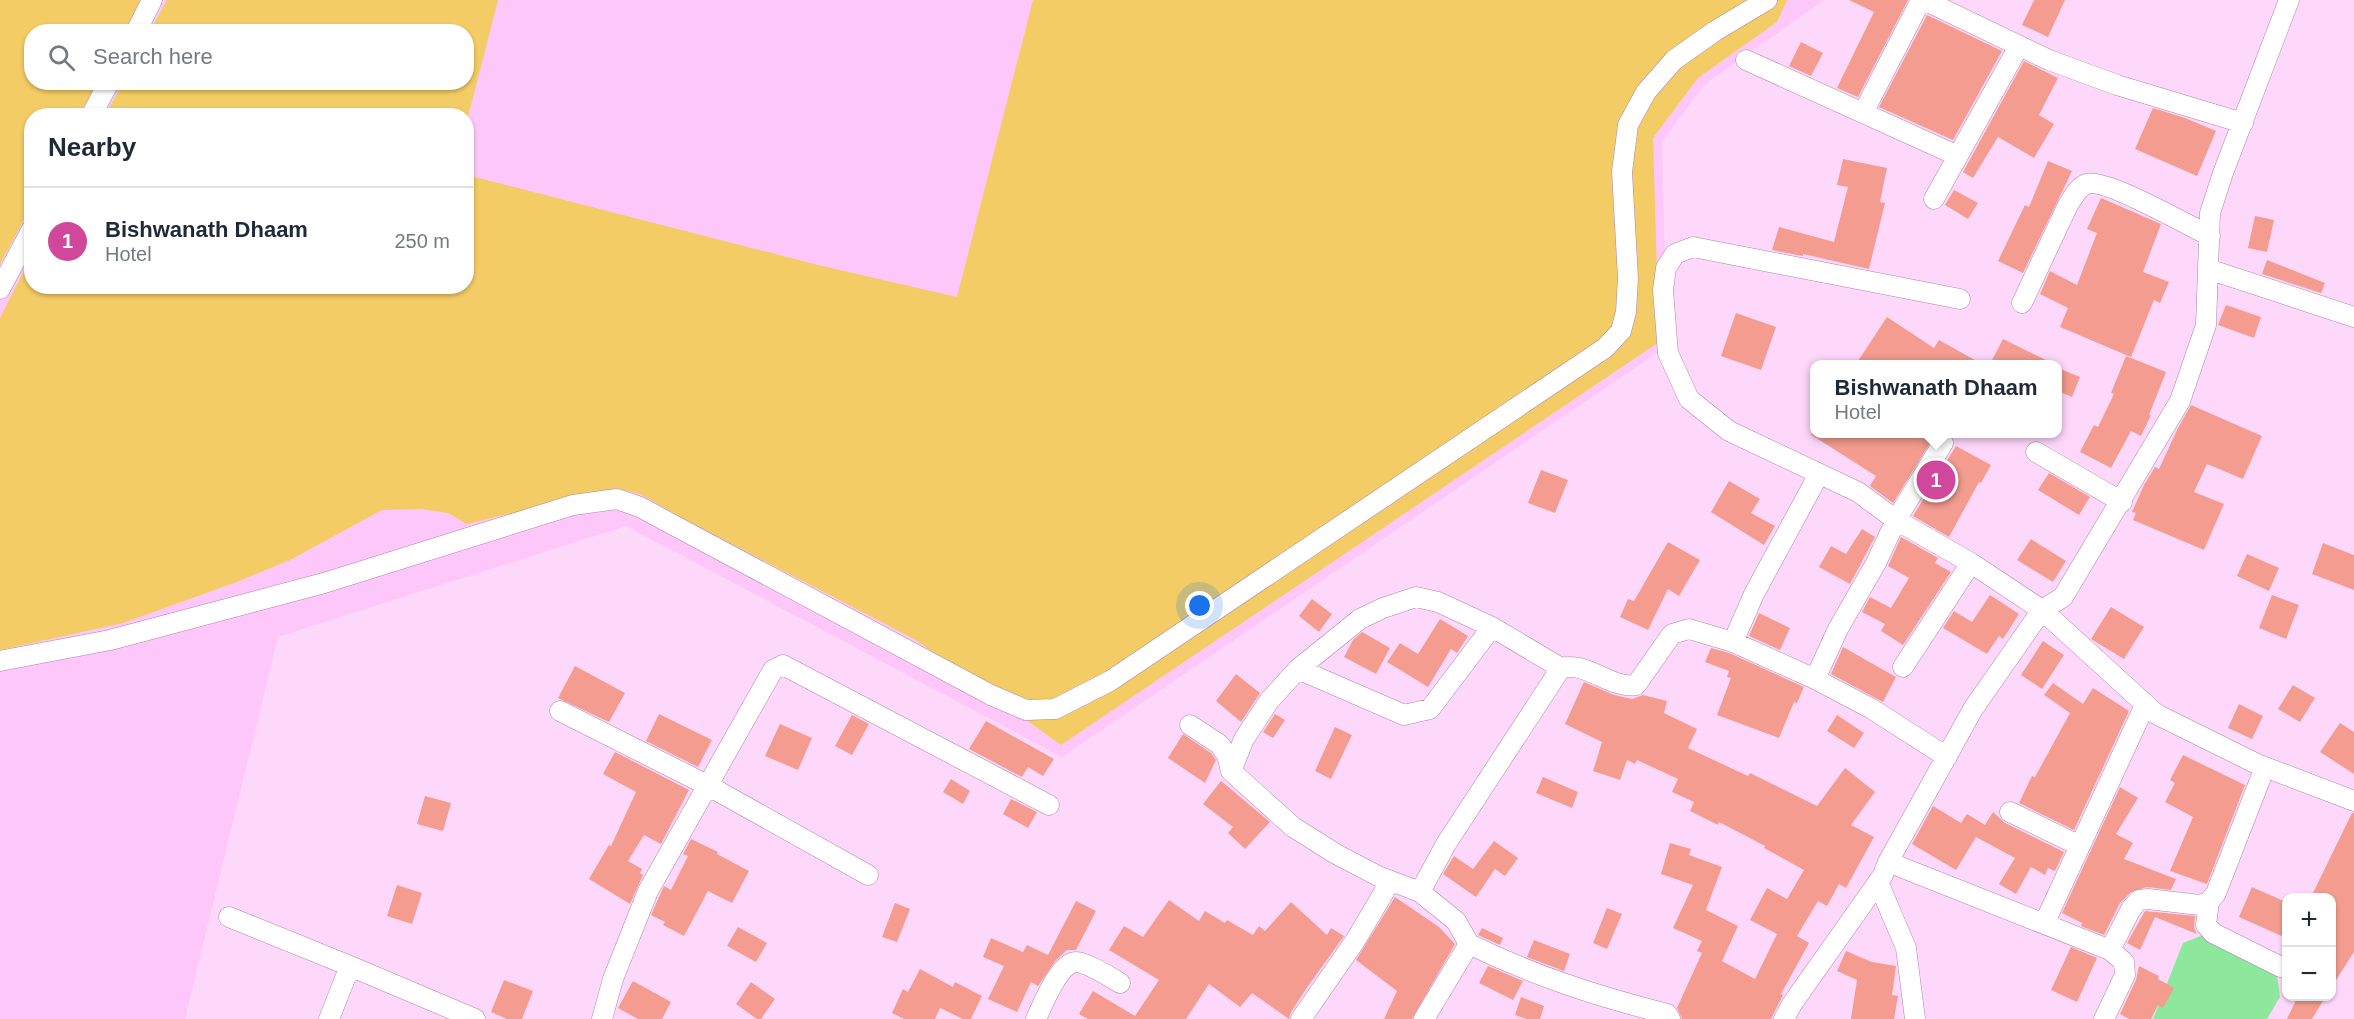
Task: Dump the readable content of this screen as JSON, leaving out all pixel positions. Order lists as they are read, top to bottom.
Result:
{
  "page": {
    "search": "Search here",
    "heading": "Nearby",
    "list": [
      {
        "mark": "1",
        "name": "Bishwanath Dhaam",
        "note": "Hotel",
        "value": "250 m"
      }
    ],
    "popup": ["Bishwanath Dhaam", "Hotel"],
    "pins": "1",
    "map_buttons": ["+", "−"]
  }
}
